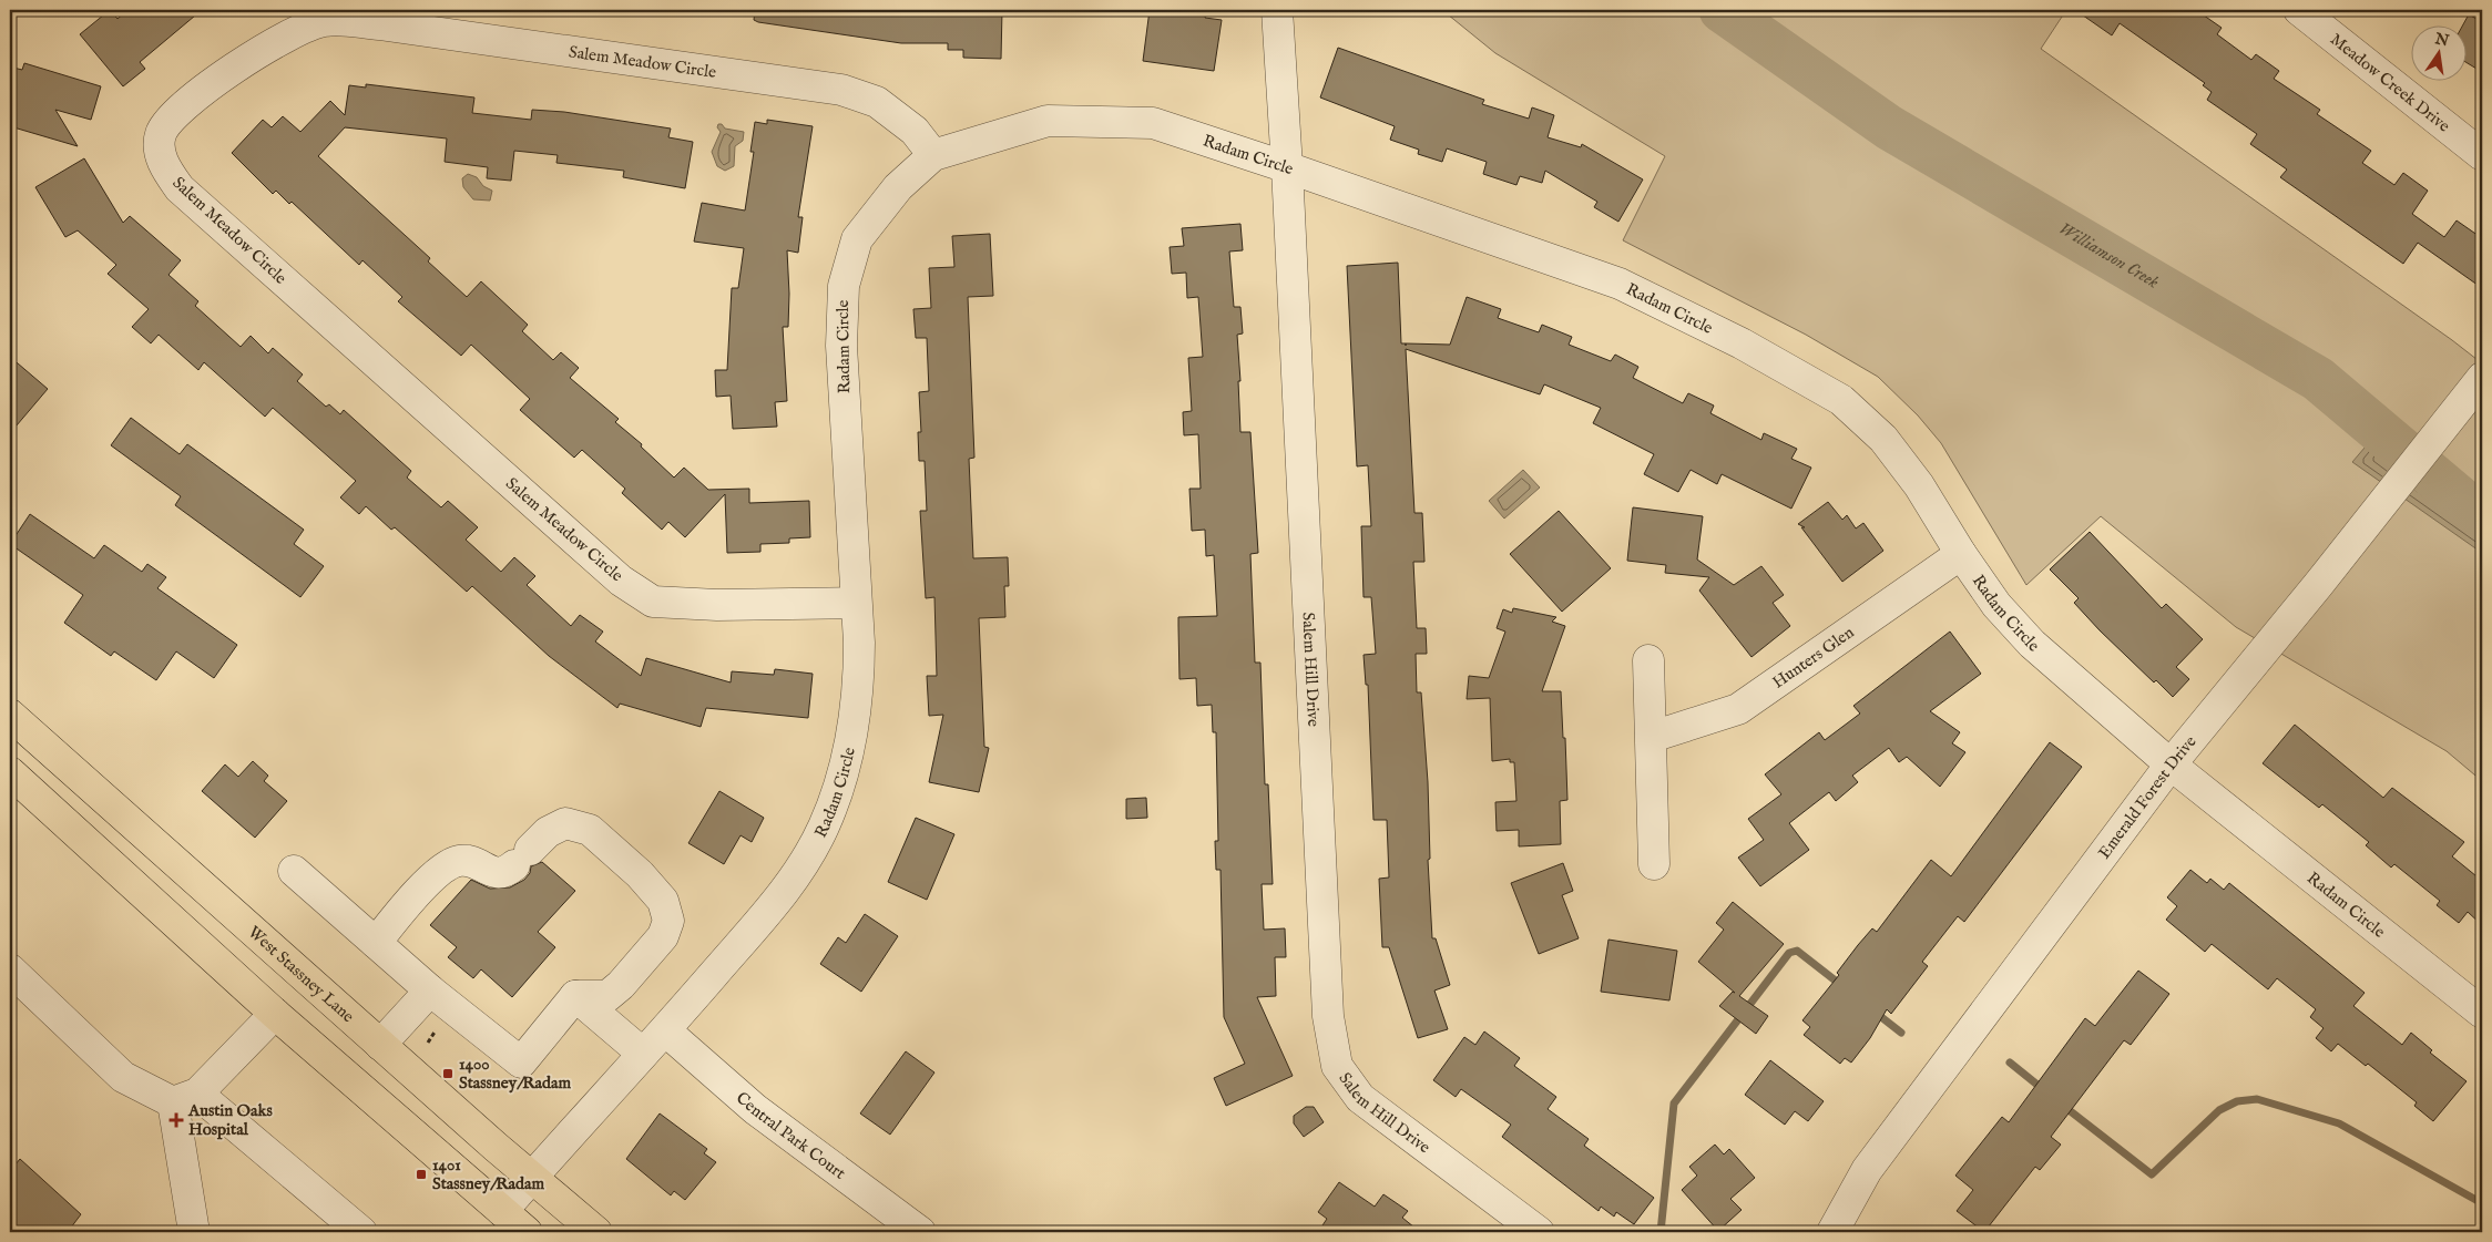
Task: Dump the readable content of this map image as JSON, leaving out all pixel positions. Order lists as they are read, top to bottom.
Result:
{
  "streets": {
    "main road": ["West Stassney Lane"],
    "street": [
      "Salem Meadow Circle",
      "Meadow Creek Drive",
      "Radam Circle",
      "Hunters Glen",
      "Salem Hill Drive",
      "Emerald Forest Drive",
      "Central Park Court"
    ]
  },
  "crossings": [
    ["Salem Meadow Circle", "Radam Circle"],
    ["Radam Circle", "Hunters Glen"],
    ["Radam Circle", "Salem Hill Drive"],
    ["Radam Circle", "Emerald Forest Drive"],
    ["Radam Circle", "West Stassney Lane"],
    ["Radam Circle", "Central Park Court"]
  ],
  "water": ["Williamson Creek"],
  "places": {
    "transit": ["1400 Stassney/Radam", "1401 Stassney/Radam"],
    "health": ["Austin Oaks Hospital"]
  },
  "north": "top"
}
